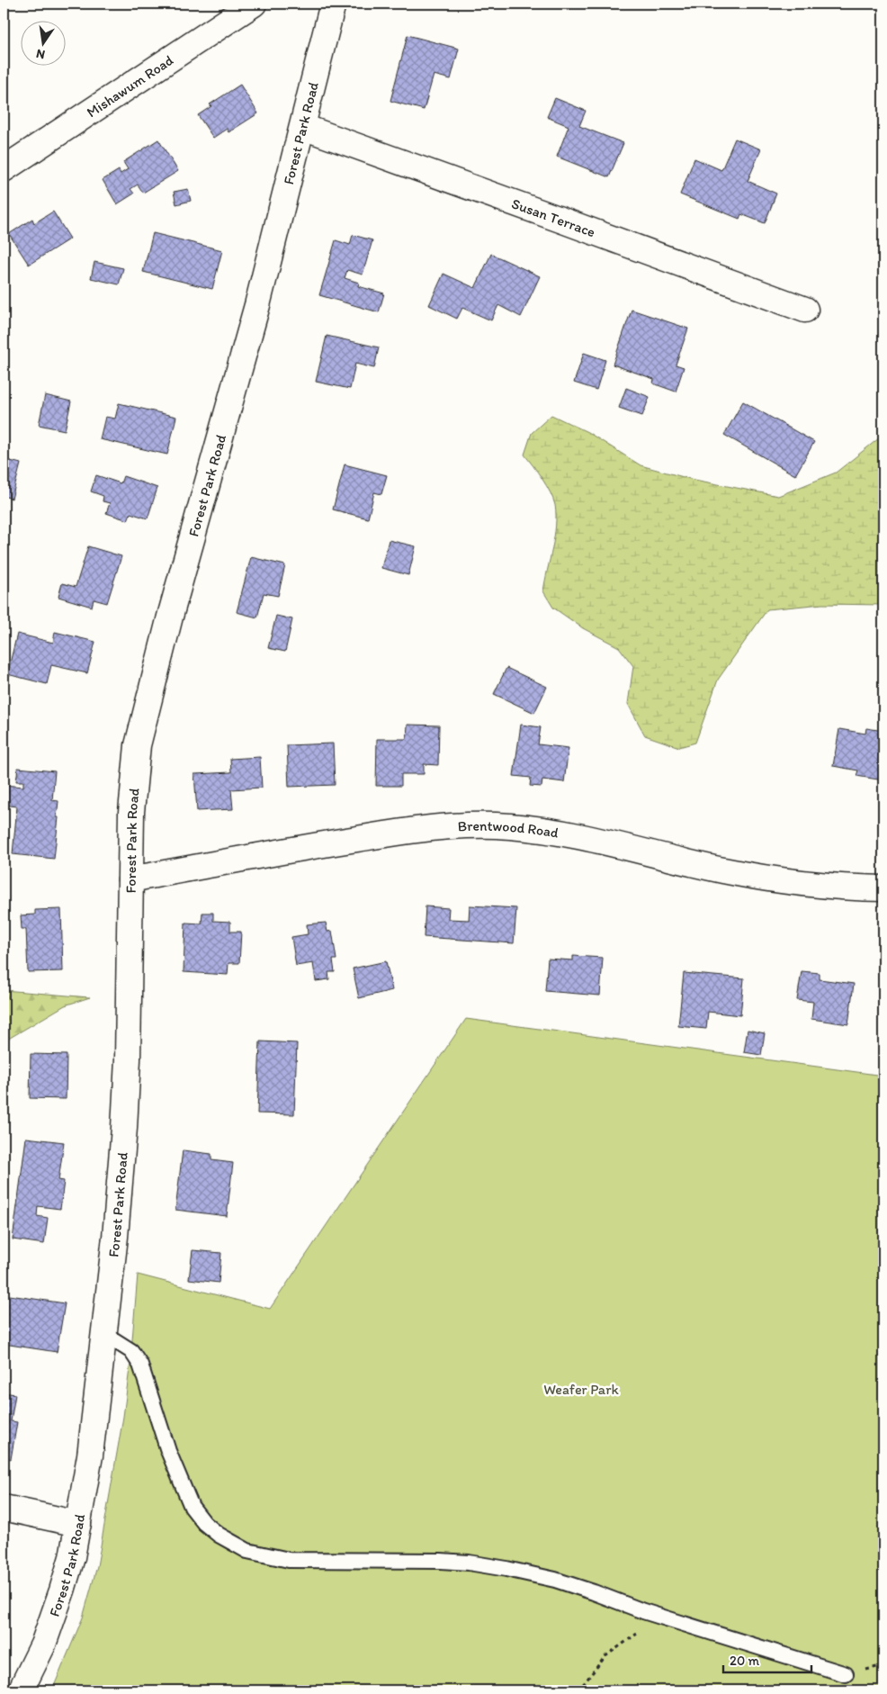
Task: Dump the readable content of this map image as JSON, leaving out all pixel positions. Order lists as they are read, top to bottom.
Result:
{
  "streets": {
    "street": [
      "Mishawum Road",
      "Forest Park Road",
      "Susan Terrace",
      "Brentwood Road"
    ]
  },
  "crossings": [
    ["Forest Park Road", "Susan Terrace"],
    ["Forest Park Road", "Brentwood Road"]
  ],
  "parks": ["Weafer Park"],
  "scale_bar": "20 m",
  "north": "bottom"
}
